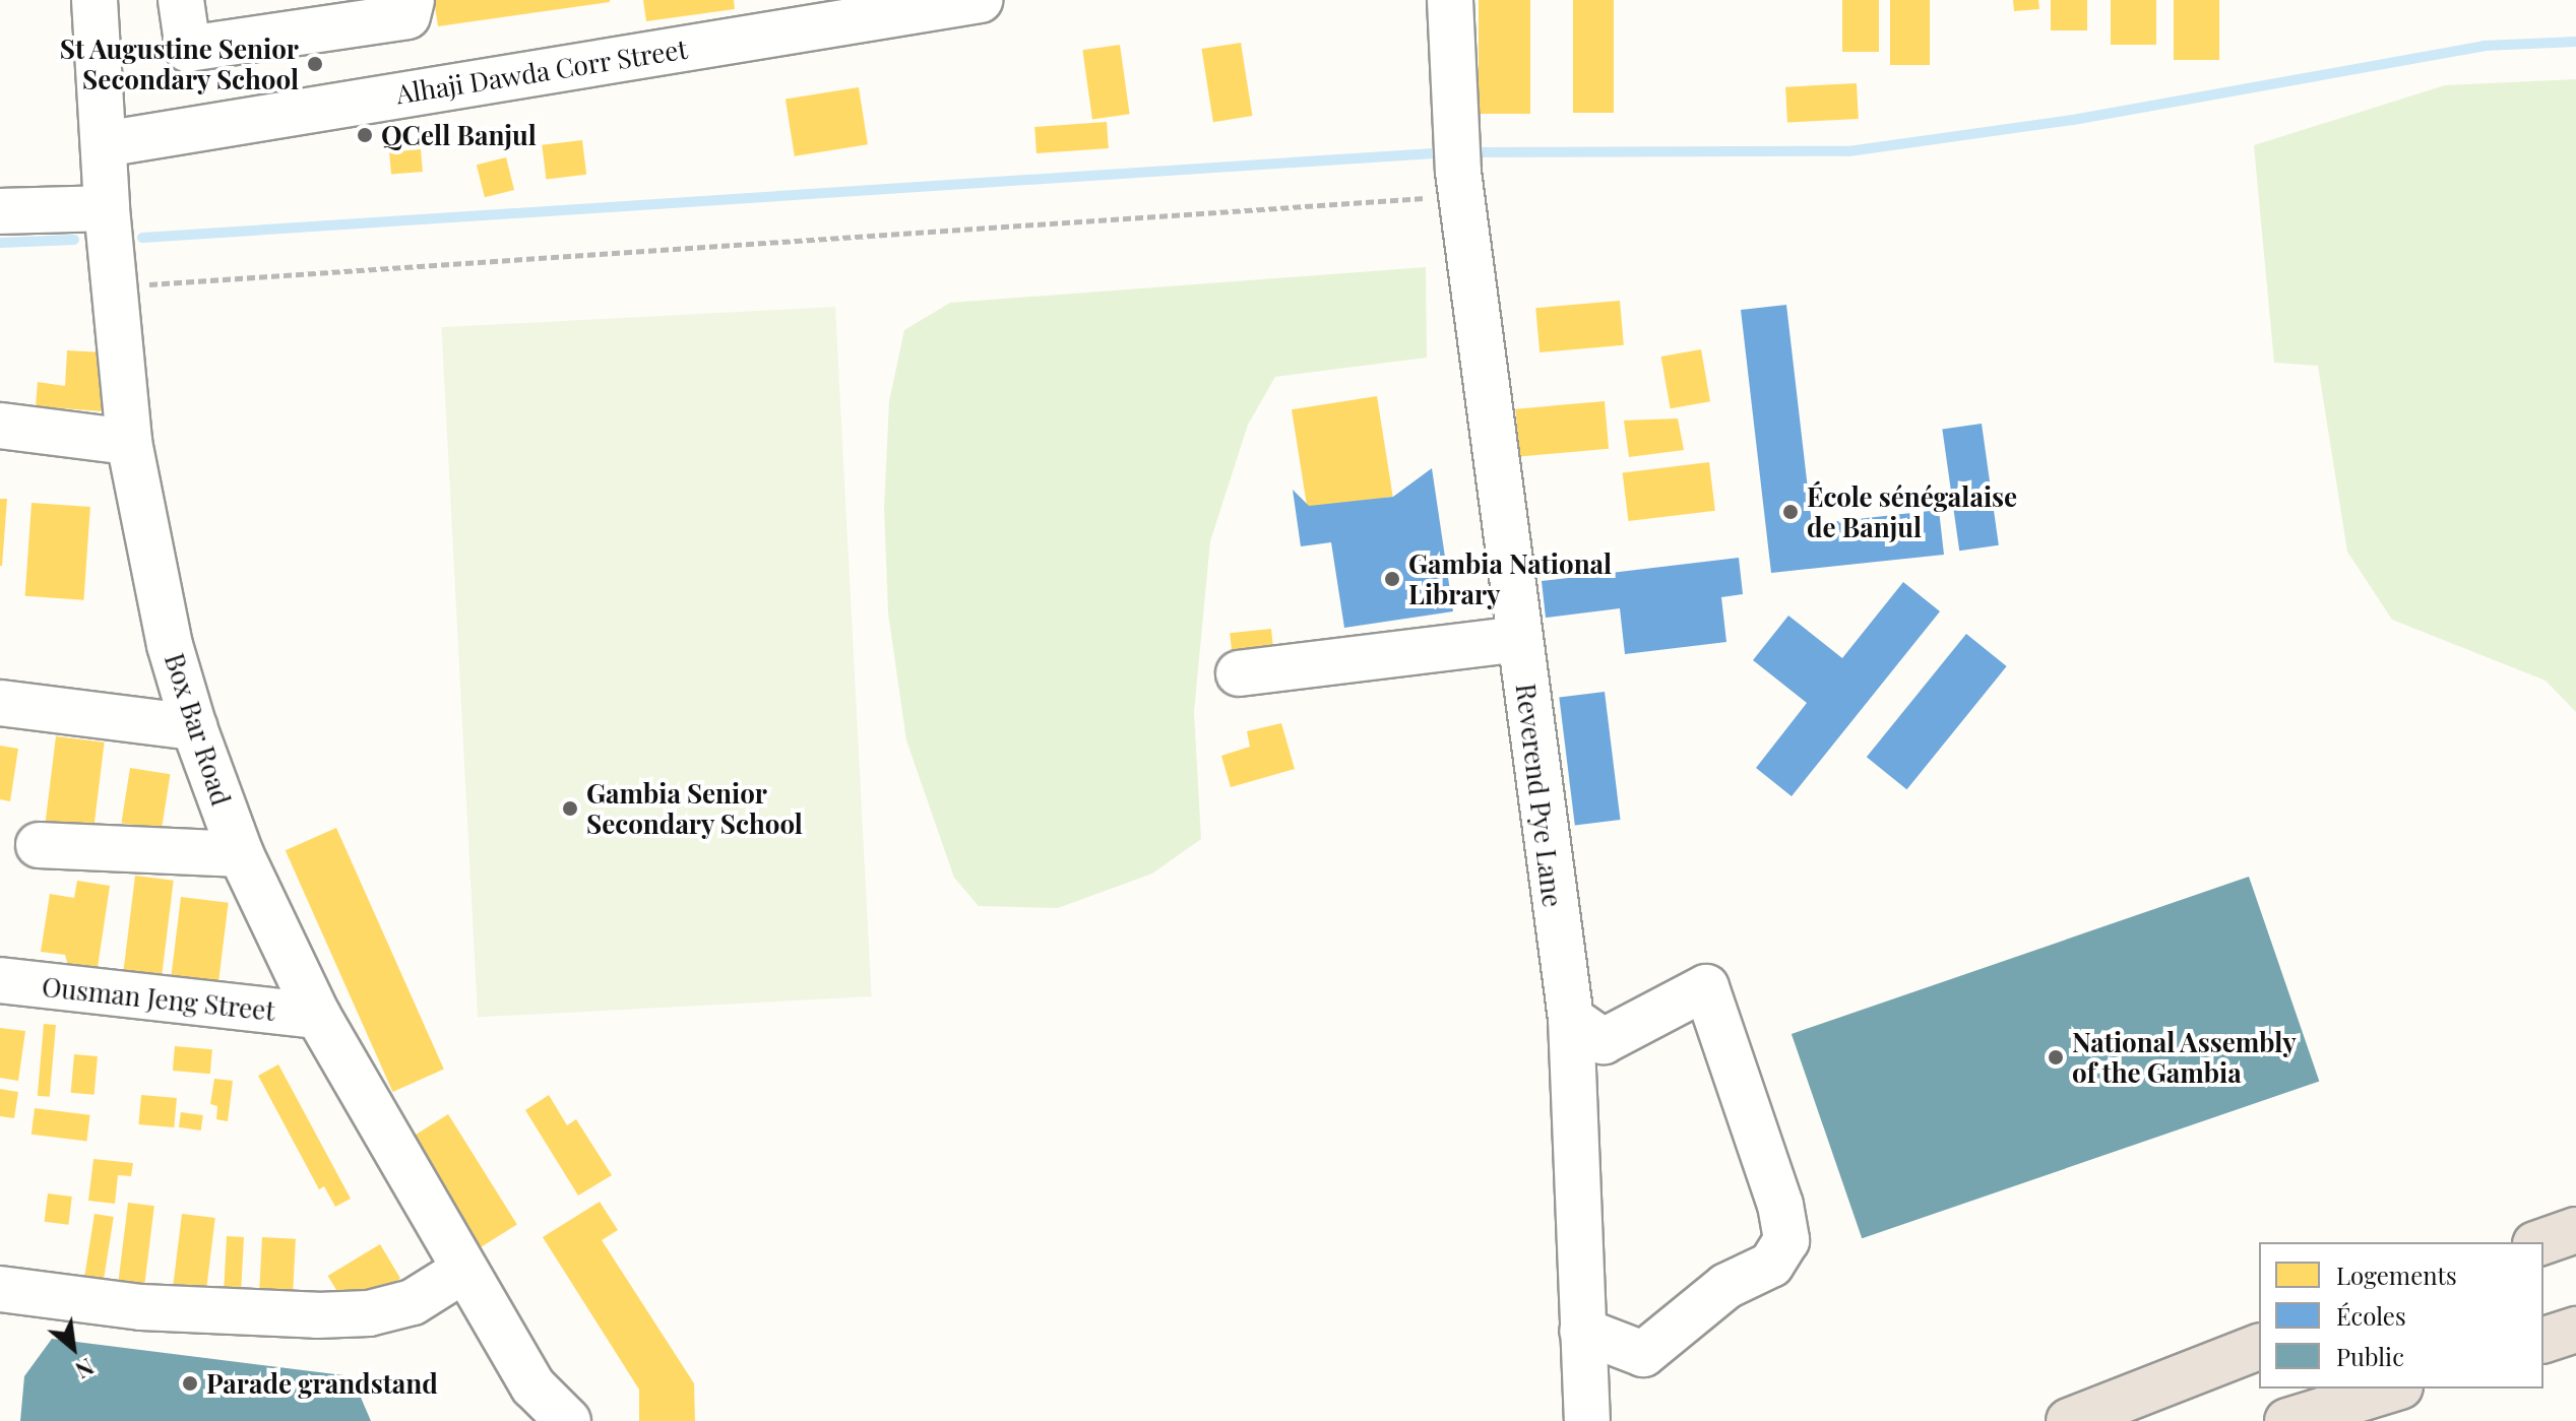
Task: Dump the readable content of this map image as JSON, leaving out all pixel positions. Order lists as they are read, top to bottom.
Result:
{
  "streets": {
    "street": [
      "Alhaji Dawda Corr Street",
      "Box Bar Road",
      "Reverend Pye Lane",
      "Ousman Jeng Street"
    ]
  },
  "crossings": [
    ["Alhaji Dawda Corr Street", "Box Bar Road"],
    ["Box Bar Road", "Ousman Jeng Street"]
  ],
  "places": [
    "St Augustine Senior Secondary School",
    "QCell Banjul",
    "École sénégalaise de Banjul",
    "Gambia National Library",
    "Gambia Senior Secondary School",
    "National Assembly of the Gambia",
    "Parade grandstand"
  ],
  "legend": ["Logements", "Écoles", "Public"],
  "north": "bottom right"
}
